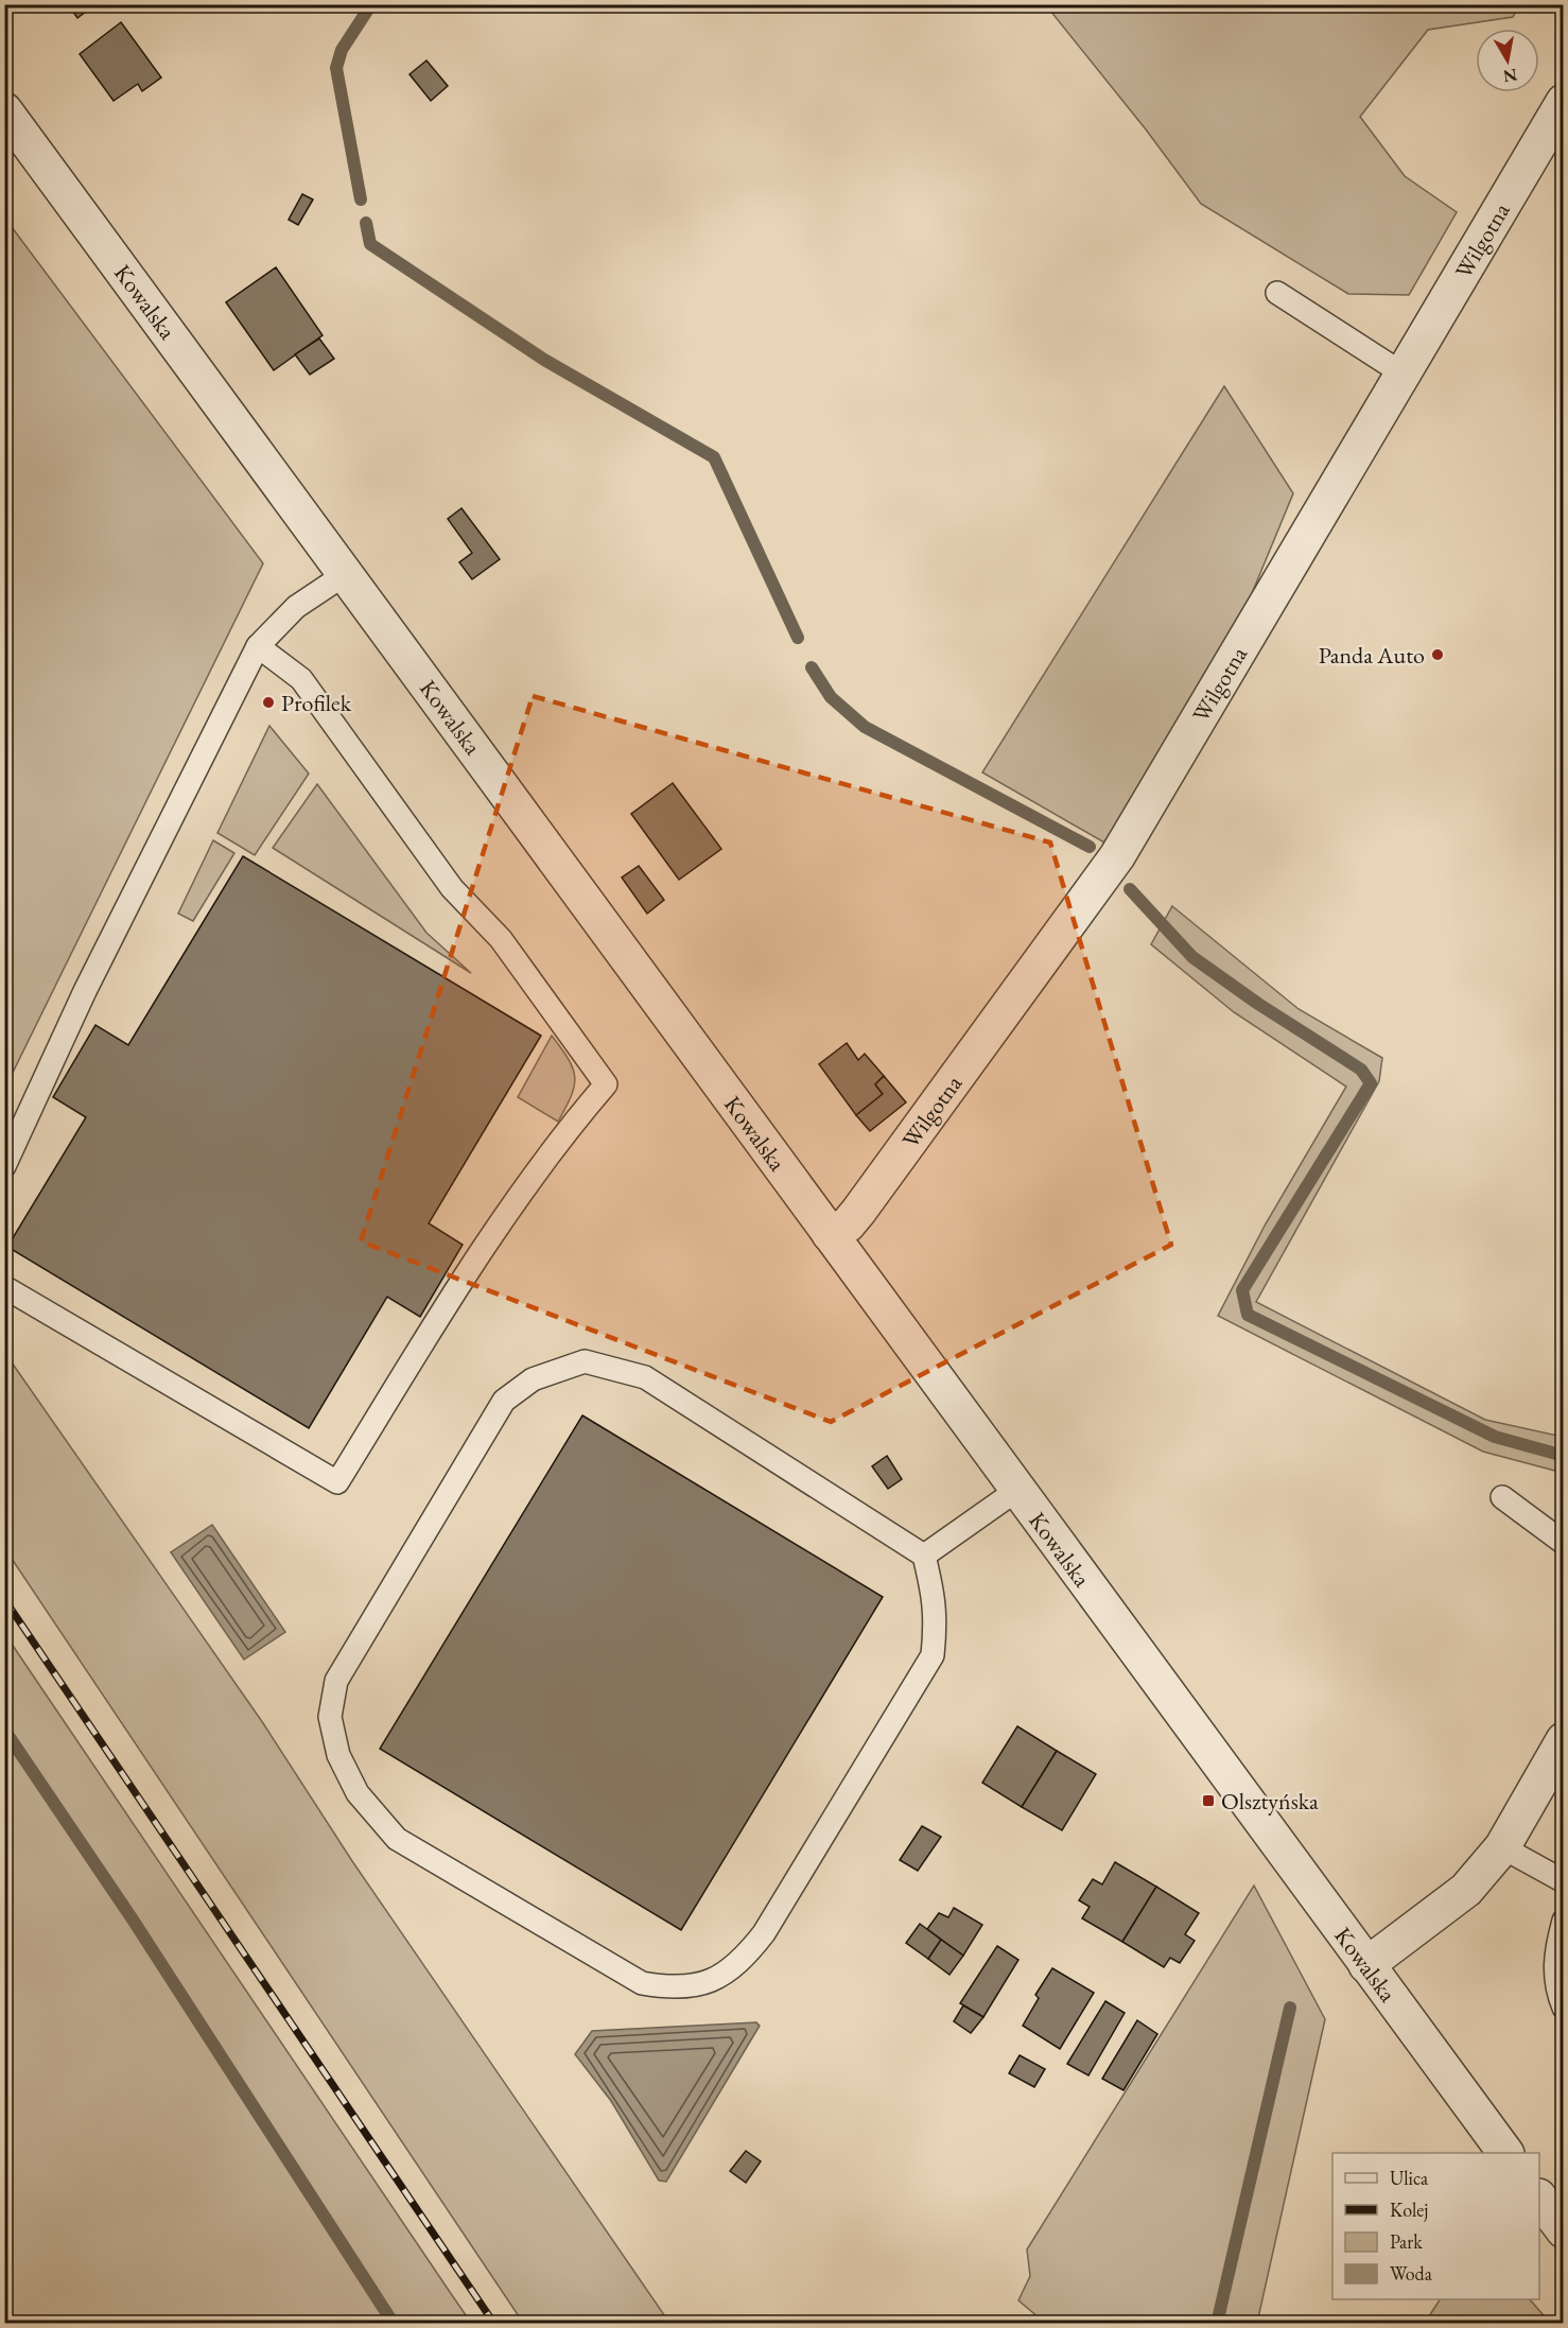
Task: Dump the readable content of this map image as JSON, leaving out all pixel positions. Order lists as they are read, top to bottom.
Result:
{
  "streets": {
    "street": ["Wilgotna", "Kowalska"]
  },
  "crossings": [
    ["Wilgotna", "Kowalska"]
  ],
  "places": {
    "other": ["Panda Auto", "Profilek"],
    "transit": ["Olsztyńska"]
  },
  "legend": [
    "Ulica",
    "Kolej",
    "Park",
    "Woda"
  ],
  "north": "bottom"
}
